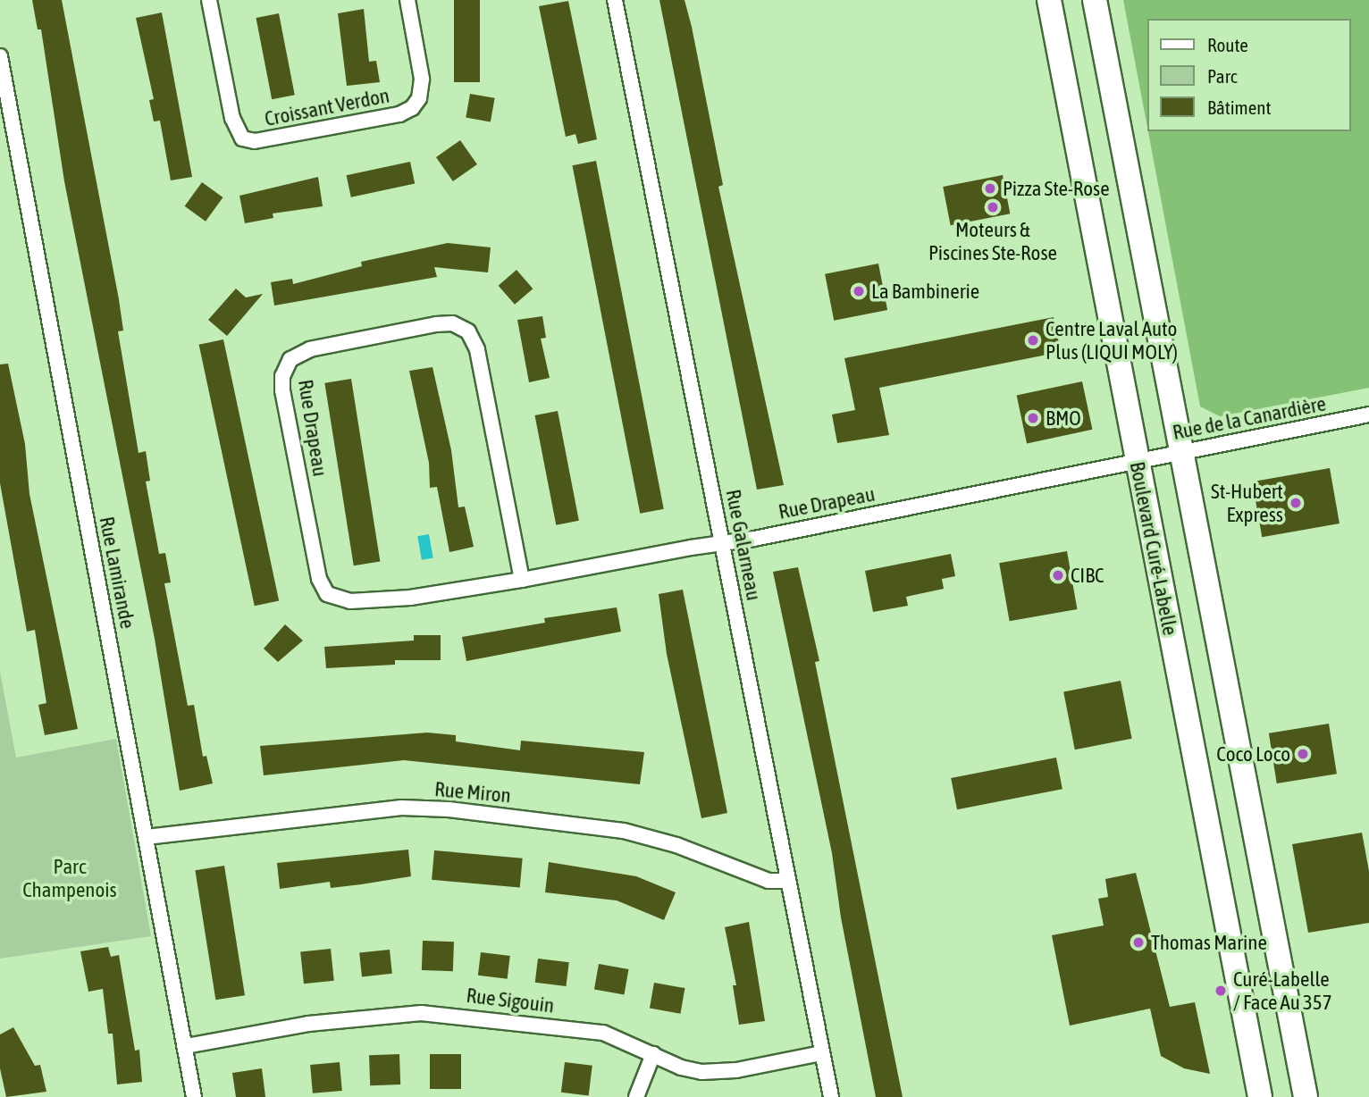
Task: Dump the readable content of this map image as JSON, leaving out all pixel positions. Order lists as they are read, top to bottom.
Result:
{
  "streets": {
    "main road": ["Boulevard Curé-Labelle"],
    "street": [
      "Croissant Verdon",
      "Rue de la Canardière",
      "Rue Drapeau",
      "Rue Galarneau",
      "Rue Lamirande",
      "Rue Miron",
      "Rue Sigouin"
    ]
  },
  "crossings": [
    ["Rue de la Canardière", "Rue Drapeau"],
    ["Rue de la Canardière", "Boulevard Curé-Labelle"],
    ["Rue Drapeau", "Rue Galarneau"],
    ["Rue Drapeau", "Boulevard Curé-Labelle"],
    ["Rue Galarneau", "Rue Miron"],
    ["Rue Galarneau", "Rue Sigouin"],
    ["Rue Lamirande", "Rue Miron"],
    ["Rue Lamirande", "Rue Sigouin"]
  ],
  "parks": ["Parc Champenois"],
  "places": [
    "Pizza Ste-Rose",
    "Moteurs & Piscines Ste-Rose",
    "La Bambinerie",
    "Centre Laval Auto Plus (LIQUI MOLY)",
    "BMO",
    "St-Hubert Express",
    "CIBC",
    "Coco Loco",
    "Thomas Marine",
    "Curé-Labelle / Face Au 357"
  ],
  "legend": ["Route", "Parc", "Bâtiment"]
}
